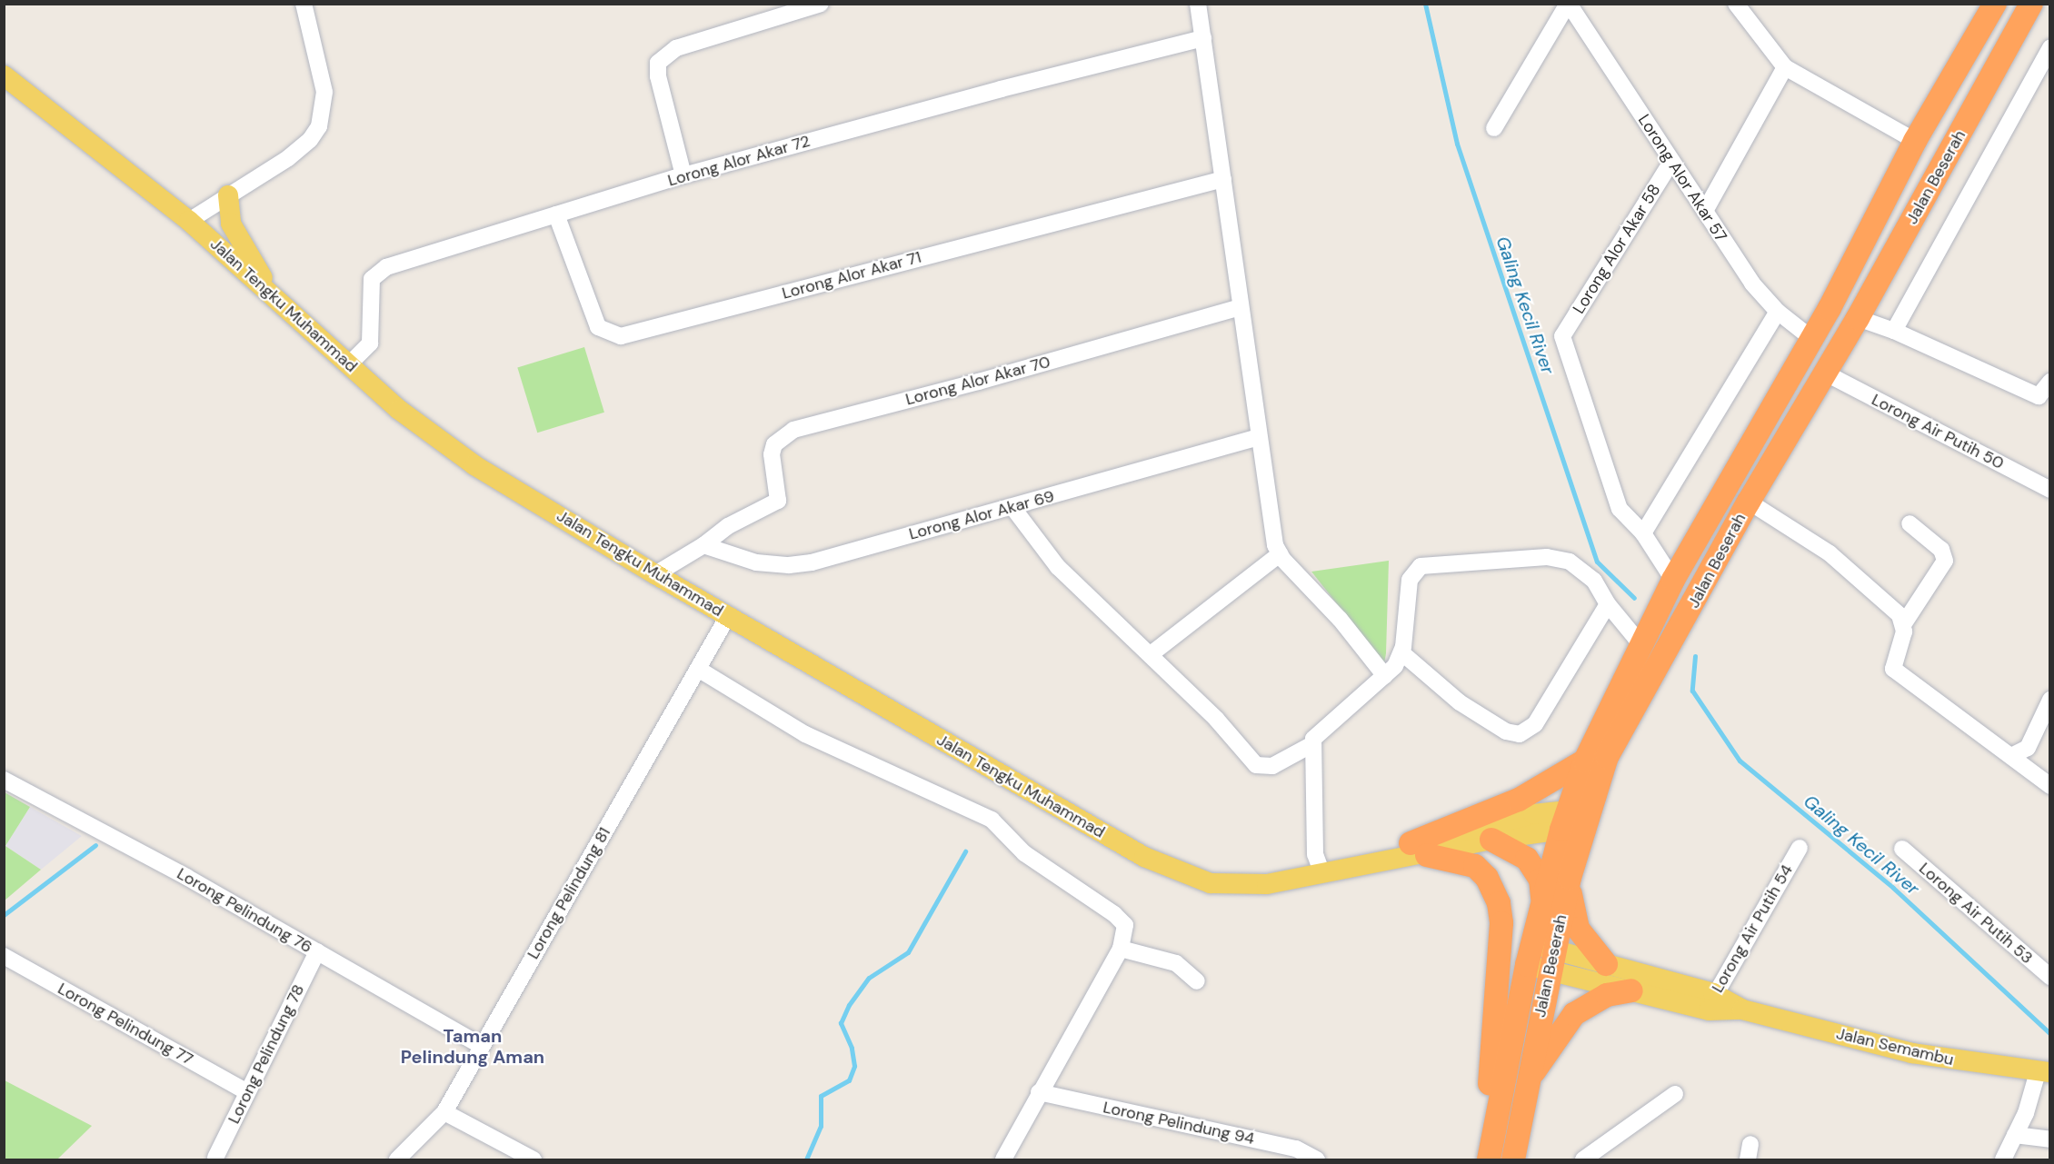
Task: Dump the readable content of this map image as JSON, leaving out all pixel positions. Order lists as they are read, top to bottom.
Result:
{
  "streets": {
    "highway": ["Jalan Beserah"],
    "main road": ["Jalan Tengku Muhammad", "Jalan Semambu"],
    "street": [
      "Lorong Alor Akar 72",
      "Lorong Alor Akar 57",
      "Lorong Alor Akar 58",
      "Lorong Alor Akar 71",
      "Lorong Alor Akar 70",
      "Lorong Air Putih 50",
      "Lorong Alor Akar 69",
      "Lorong Pelindung 81",
      "Lorong Pelindung 76",
      "Lorong Air Putih 53",
      "Lorong Air Putih 54",
      "Lorong Pelindung 77",
      "Lorong Pelindung 78",
      "Lorong Pelindung 94"
    ]
  },
  "crossings": [
    ["Lorong Alor Akar 72", "Lorong Alor Akar 71"],
    ["Lorong Alor Akar 72", "Jalan Tengku Muhammad"],
    ["Jalan Beserah", "Lorong Alor Akar 57"],
    ["Jalan Beserah", "Jalan Tengku Muhammad"],
    ["Jalan Beserah", "Lorong Air Putih 50"],
    ["Jalan Beserah", "Jalan Semambu"],
    ["Lorong Alor Akar 57", "Lorong Alor Akar 58"],
    ["Jalan Tengku Muhammad", "Lorong Pelindung 81"],
    ["Lorong Alor Akar 70", "Lorong Alor Akar 69"],
    ["Lorong Pelindung 81", "Lorong Pelindung 76"],
    ["Lorong Pelindung 76", "Lorong Pelindung 78"],
    ["Lorong Air Putih 54", "Jalan Semambu"],
    ["Lorong Pelindung 77", "Lorong Pelindung 78"]
  ],
  "districts": ["Taman Pelindung Aman"],
  "water": ["Galing Kecil River"]
}
